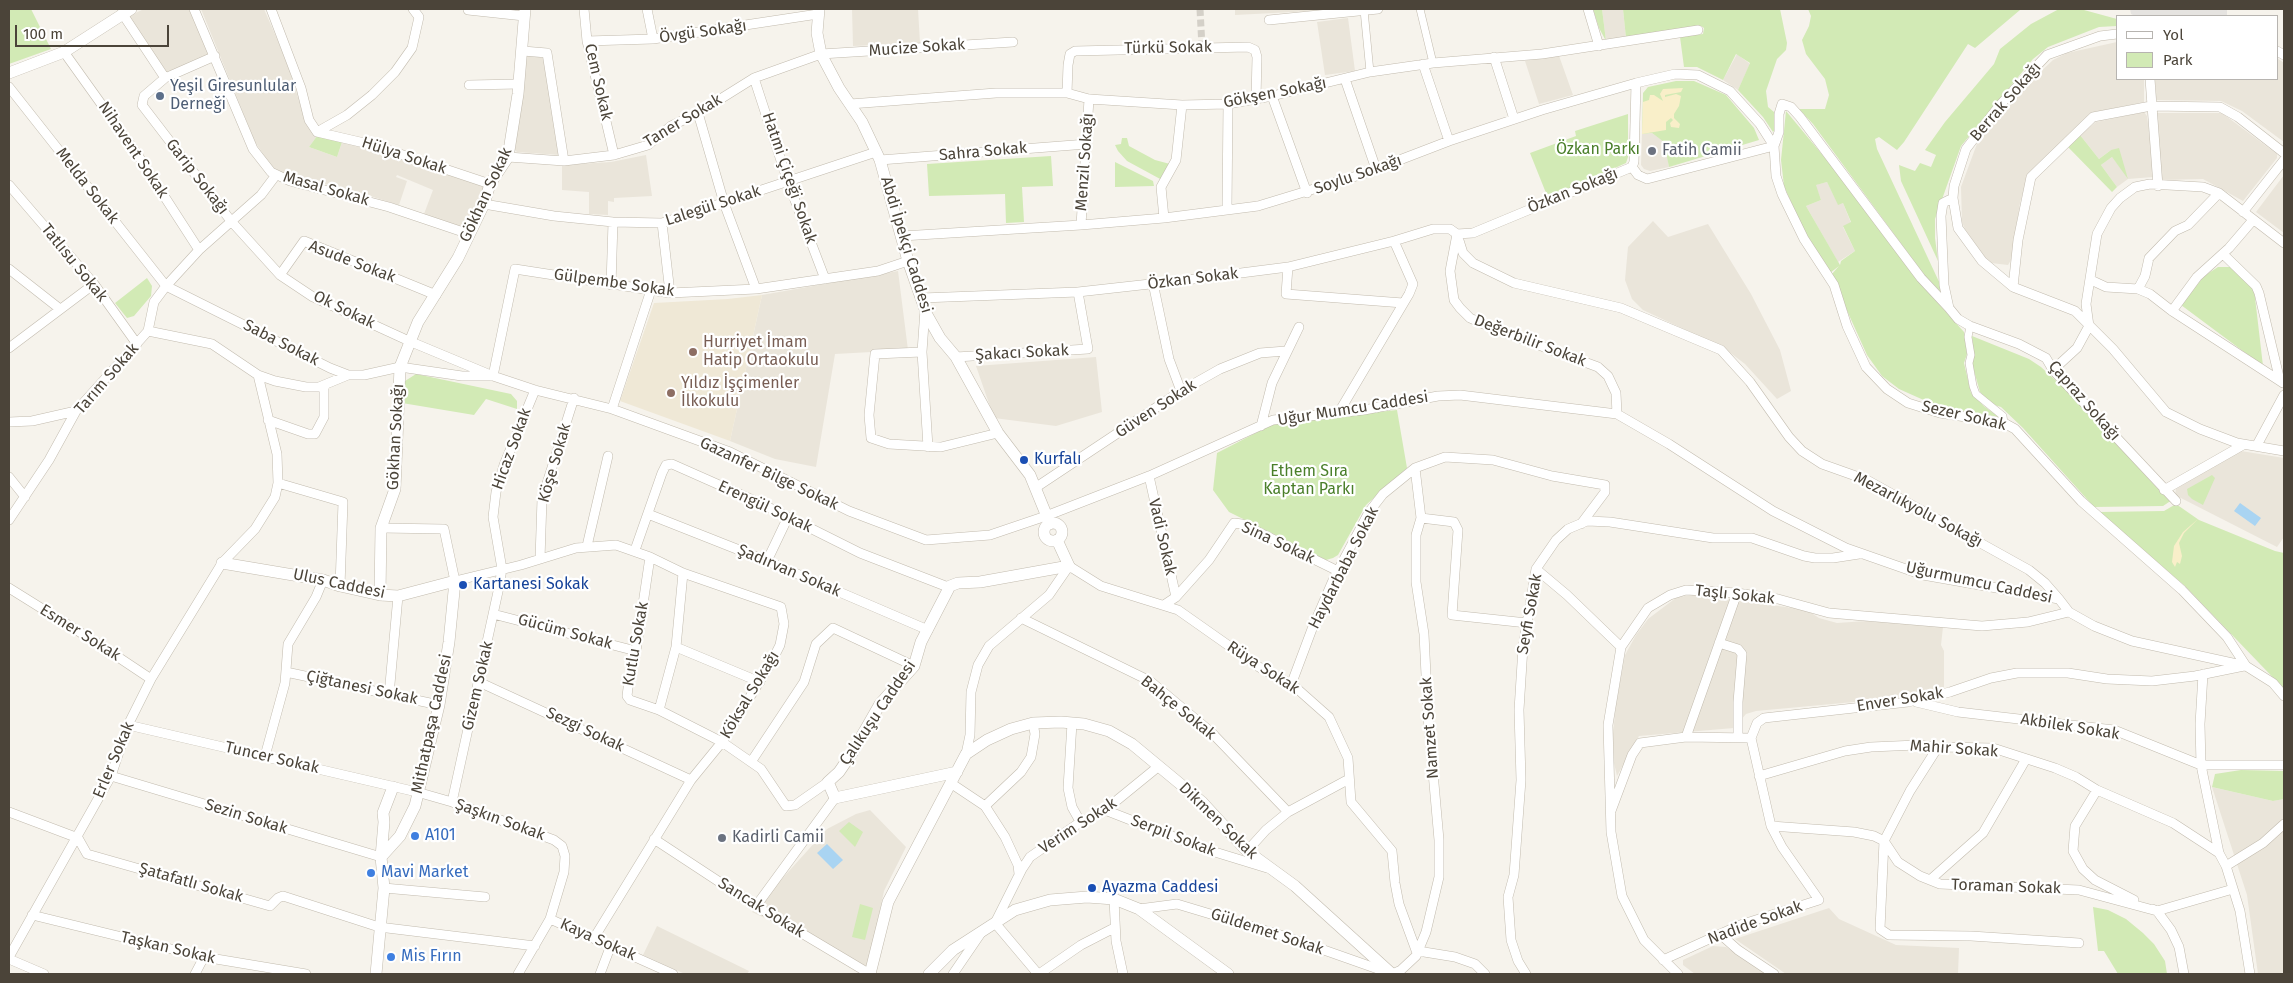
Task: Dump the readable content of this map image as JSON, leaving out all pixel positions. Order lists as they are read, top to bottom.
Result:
{
  "streets": {
    "street": [
      "Övgü Sokağı",
      "Mucize Sokak",
      "Türkü Sokak",
      "Cem Sokak",
      "Gökşen Sokağı",
      "Berrak Sokağı",
      "Taner Sokak",
      "Nihavent Sokak",
      "Sahra Sokak",
      "Hülya Sokak",
      "Menzil Sokağı",
      "Soylu Sokağı",
      "Garip Sokağı",
      "Hatmi Çiçeği Sokak",
      "Melda Sokak",
      "Masal Sokak",
      "Özkan Sokağı",
      "Gökhan Sokak",
      "Lalegül Sokak",
      "Abdi İpekçi Caddesi",
      "Asude Sokak",
      "Tatlısu Sokak",
      "Özkan Sokak",
      "Gülpembe Sokak",
      "Ok Sokak",
      "Değerbilir Sokak",
      "Saba Sokak",
      "Şakacı Sokak",
      "Tarım Sokak",
      "Çapraz Sokağı",
      "Güven Sokak",
      "Uğur Mumcu Caddesi",
      "Sezer Sokak",
      "Gökhan Sokağı",
      "Hicaz Sokak",
      "Köşe Sokak",
      "Gazanfer Bilge Sokak",
      "Erengül Sokak",
      "Mezarlıkyolu Sokağı",
      "Vadi Sokak",
      "Sina Sokak",
      "Haydarbaba Sokak",
      "Şadırvan Sokak",
      "Uğurmumcu Caddesi",
      "Ulus Caddesi",
      "Taşlı Sokak",
      "Seyfi Sokak",
      "Gücüm Sokak",
      "Esmer Sokak",
      "Kutlu Sokak",
      "Rüya Sokak",
      "Gizem Sokak",
      "Çiğtanesi Sokak",
      "Köksal Sokağı",
      "Enver Sokak",
      "Bahçe Sokak",
      "Çalıkuşu Caddesi",
      "Mithatpaşa Caddesi",
      "Akbilek Sokak",
      "Namzet Sokak",
      "Sezgi Sokak",
      "Mahir Sokak",
      "Tuncer Sokak",
      "Erler Sokak",
      "Sezin Sokak",
      "Şaşkın Sokak",
      "Dikmen Sokak",
      "Verim Sokak",
      "Serpil Sokak",
      "Şatafatlı Sokak",
      "Toraman Sokak",
      "Sancak Sokak",
      "Nadide Sokak",
      "Güldemet Sokak",
      "Kaya Sokak",
      "Taşkan Sokak"
    ]
  },
  "crossings": [
    ["Övgü Sokağı", "Cem Sokak"],
    ["Övgü Sokağı", "Abdi İpekçi Caddesi"],
    ["Mucize Sokak", "Taner Sokak"],
    ["Mucize Sokak", "Abdi İpekçi Caddesi"],
    ["Türkü Sokak", "Gökşen Sokağı"],
    ["Cem Sokak", "Taner Sokak"],
    ["Gökşen Sokağı", "Menzil Sokağı"],
    ["Gökşen Sokağı", "Abdi İpekçi Caddesi"],
    ["Taner Sokak", "Hatmi Çiçeği Sokak"],
    ["Taner Sokak", "Gökhan Sokak"],
    ["Taner Sokak", "Abdi İpekçi Caddesi"],
    ["Nihavent Sokak", "Tarım Sokak"],
    ["Sahra Sokak", "Menzil Sokağı"],
    ["Sahra Sokak", "Lalegül Sokak"],
    ["Sahra Sokak", "Abdi İpekçi Caddesi"],
    ["Hülya Sokak", "Gökhan Sokak"],
    ["Menzil Sokağı", "Soylu Sokağı"],
    ["Soylu Sokağı", "Özkan Sokağı"],
    ["Soylu Sokağı", "Abdi İpekçi Caddesi"],
    ["Soylu Sokağı", "Sezer Sokak"],
    ["Garip Sokağı", "Masal Sokak"],
    ["Garip Sokağı", "Asude Sokak"],
    ["Garip Sokağı", "Ok Sokak"],
    ["Garip Sokağı", "Tarım Sokak"],
    ["Hatmi Çiçeği Sokak", "Lalegül Sokak"],
    ["Hatmi Çiçeği Sokak", "Gülpembe Sokak"],
    ["Melda Sokak", "Saba Sokak"],
    ["Melda Sokak", "Tarım Sokak"],
    ["Masal Sokak", "Gökhan Sokak"],
    ["Masal Sokak", "Tarım Sokak"],
    ["Özkan Sokağı", "Özkan Sokak"],
    ["Özkan Sokağı", "Değerbilir Sokak"],
    ["Özkan Sokağı", "Sezer Sokak"],
    ["Özkan Sokağı", "Mezarlıkyolu Sokağı"],
    ["Gökhan Sokak", "Lalegül Sokak"],
    ["Gökhan Sokak", "Asude Sokak"],
    ["Gökhan Sokak", "Ok Sokak"],
    ["Gökhan Sokak", "Saba Sokak"],
    ["Gökhan Sokak", "Gökhan Sokağı"],
    ["Lalegül Sokak", "Abdi İpekçi Caddesi"],
    ["Abdi İpekçi Caddesi", "Özkan Sokak"],
    ["Abdi İpekçi Caddesi", "Gülpembe Sokak"],
    ["Abdi İpekçi Caddesi", "Şakacı Sokak"],
    ["Abdi İpekçi Caddesi", "Güven Sokak"],
    ["Abdi İpekçi Caddesi", "Uğur Mumcu Caddesi"],
    ["Abdi İpekçi Caddesi", "Gazanfer Bilge Sokak"],
    ["Abdi İpekçi Caddesi", "Rüya Sokak"],
    ["Asude Sokak", "Ok Sokak"],
    ["Tatlısu Sokak", "Tarım Sokak"],
    ["Özkan Sokak", "Değerbilir Sokak"],
    ["Özkan Sokak", "Şakacı Sokak"],
    ["Özkan Sokak", "Mezarlıkyolu Sokağı"],
    ["Gülpembe Sokak", "Ok Sokak"],
    ["Gülpembe Sokak", "Gazanfer Bilge Sokak"],
    ["Ok Sokak", "Gazanfer Bilge Sokak"],
    ["Değerbilir Sokak", "Uğur Mumcu Caddesi"],
    ["Değerbilir Sokak", "Mezarlıkyolu Sokağı"],
    ["Değerbilir Sokak", "Uğurmumcu Caddesi"],
    ["Saba Sokak", "Tarım Sokak"],
    ["Saba Sokak", "Gökhan Sokağı"],
    ["Çapraz Sokağı", "Sezer Sokak"],
    ["Uğur Mumcu Caddesi", "Gazanfer Bilge Sokak"],
    ["Uğur Mumcu Caddesi", "Vadi Sokak"],
    ["Uğur Mumcu Caddesi", "Uğurmumcu Caddesi"],
    ["Sezer Sokak", "Uğurmumcu Caddesi"],
    ["Sezer Sokak", "Enver Sokak"],
    ["Gökhan Sokağı", "Ulus Caddesi"],
    ["Hicaz Sokak", "Gazanfer Bilge Sokak"],
    ["Hicaz Sokak", "Gizem Sokak"],
    ["Hicaz Sokak", "Köksal Sokağı"],
    ["Köşe Sokak", "Gazanfer Bilge Sokak"],
    ["Köşe Sokak", "Köksal Sokağı"],
    ["Erengül Sokak", "Şadırvan Sokak"],
    ["Erengül Sokak", "Köksal Sokağı"],
    ["Erengül Sokak", "Çalıkuşu Caddesi"],
    ["Mezarlıkyolu Sokağı", "Uğurmumcu Caddesi"],
    ["Vadi Sokak", "Sina Sokak"],
    ["Sina Sokak", "Haydarbaba Sokak"],
    ["Sina Sokak", "Rüya Sokak"],
    ["Haydarbaba Sokak", "Seyfi Sokak"],
    ["Haydarbaba Sokak", "Rüya Sokak"],
    ["Haydarbaba Sokak", "Namzet Sokak"],
    ["Şadırvan Sokak", "Çalıkuşu Caddesi"],
    ["Uğurmumcu Caddesi", "Taşlı Sokak"],
    ["Uğurmumcu Caddesi", "Seyfi Sokak"],
    ["Uğurmumcu Caddesi", "Enver Sokak"],
    ["Ulus Caddesi", "Köksal Sokağı"],
    ["Ulus Caddesi", "Mithatpaşa Caddesi"],
    ["Ulus Caddesi", "Erler Sokak"],
    ["Taşlı Sokak", "Nadide Sokak"],
    ["Gücüm Sokak", "Kutlu Sokak"],
    ["Gücüm Sokak", "Gizem Sokak"],
    ["Esmer Sokak", "Erler Sokak"],
    ["Kutlu Sokak", "Köksal Sokağı"],
    ["Rüya Sokak", "Namzet Sokak"],
    ["Gizem Sokak", "Köksal Sokağı"],
    ["Gizem Sokak", "Sezgi Sokak"],
    ["Gizem Sokak", "Şaşkın Sokak"],
    ["Çiğtanesi Sokak", "Mithatpaşa Caddesi"],
    ["Köksal Sokağı", "Mithatpaşa Caddesi"],
    ["Köksal Sokağı", "Sezgi Sokak"],
    ["Köksal Sokağı", "Sancak Sokak"],
    ["Köksal Sokağı", "Kaya Sokak"],
    ["Enver Sokak", "Akbilek Sokak"],
    ["Enver Sokak", "Mahir Sokak"],
    ["Mithatpaşa Caddesi", "Tuncer Sokak"],
    ["Mithatpaşa Caddesi", "Sezin Sokak"],
    ["Mithatpaşa Caddesi", "Şaşkın Sokak"],
    ["Mithatpaşa Caddesi", "Şatafatlı Sokak"],
    ["Akbilek Sokak", "Mahir Sokak"],
    ["Namzet Sokak", "Dikmen Sokak"],
    ["Namzet Sokak", "Güldemet Sokak"],
    ["Tuncer Sokak", "Erler Sokak"],
    ["Tuncer Sokak", "Şaşkın Sokak"],
    ["Erler Sokak", "Sezin Sokak"],
    ["Erler Sokak", "Şatafatlı Sokak"],
    ["Erler Sokak", "Taşkan Sokak"],
    ["Şaşkın Sokak", "Kaya Sokak"],
    ["Dikmen Sokak", "Verim Sokak"],
    ["Dikmen Sokak", "Serpil Sokak"],
    ["Dikmen Sokak", "Güldemet Sokak"],
    ["Verim Sokak", "Serpil Sokak"]
  ],
  "parks": ["Özkan Parkı", "Ethem Sıra Kaptan Parkı"],
  "places": [
    "Yeşil Giresunlular Derneği",
    "Fatih Camii",
    "Hurriyet İmam Hatip Ortaokulu",
    "Yıldız İşçimenler İlkokulu",
    "Kurfalı",
    "Kartanesi̇ Sokak",
    "A101",
    "Kadirli Camii",
    "Mavi Market",
    "Ayazma Caddesi",
    "Mis Fırın"
  ],
  "legend": ["Yol", "Park"],
  "scale_bar": "100 m"
}
